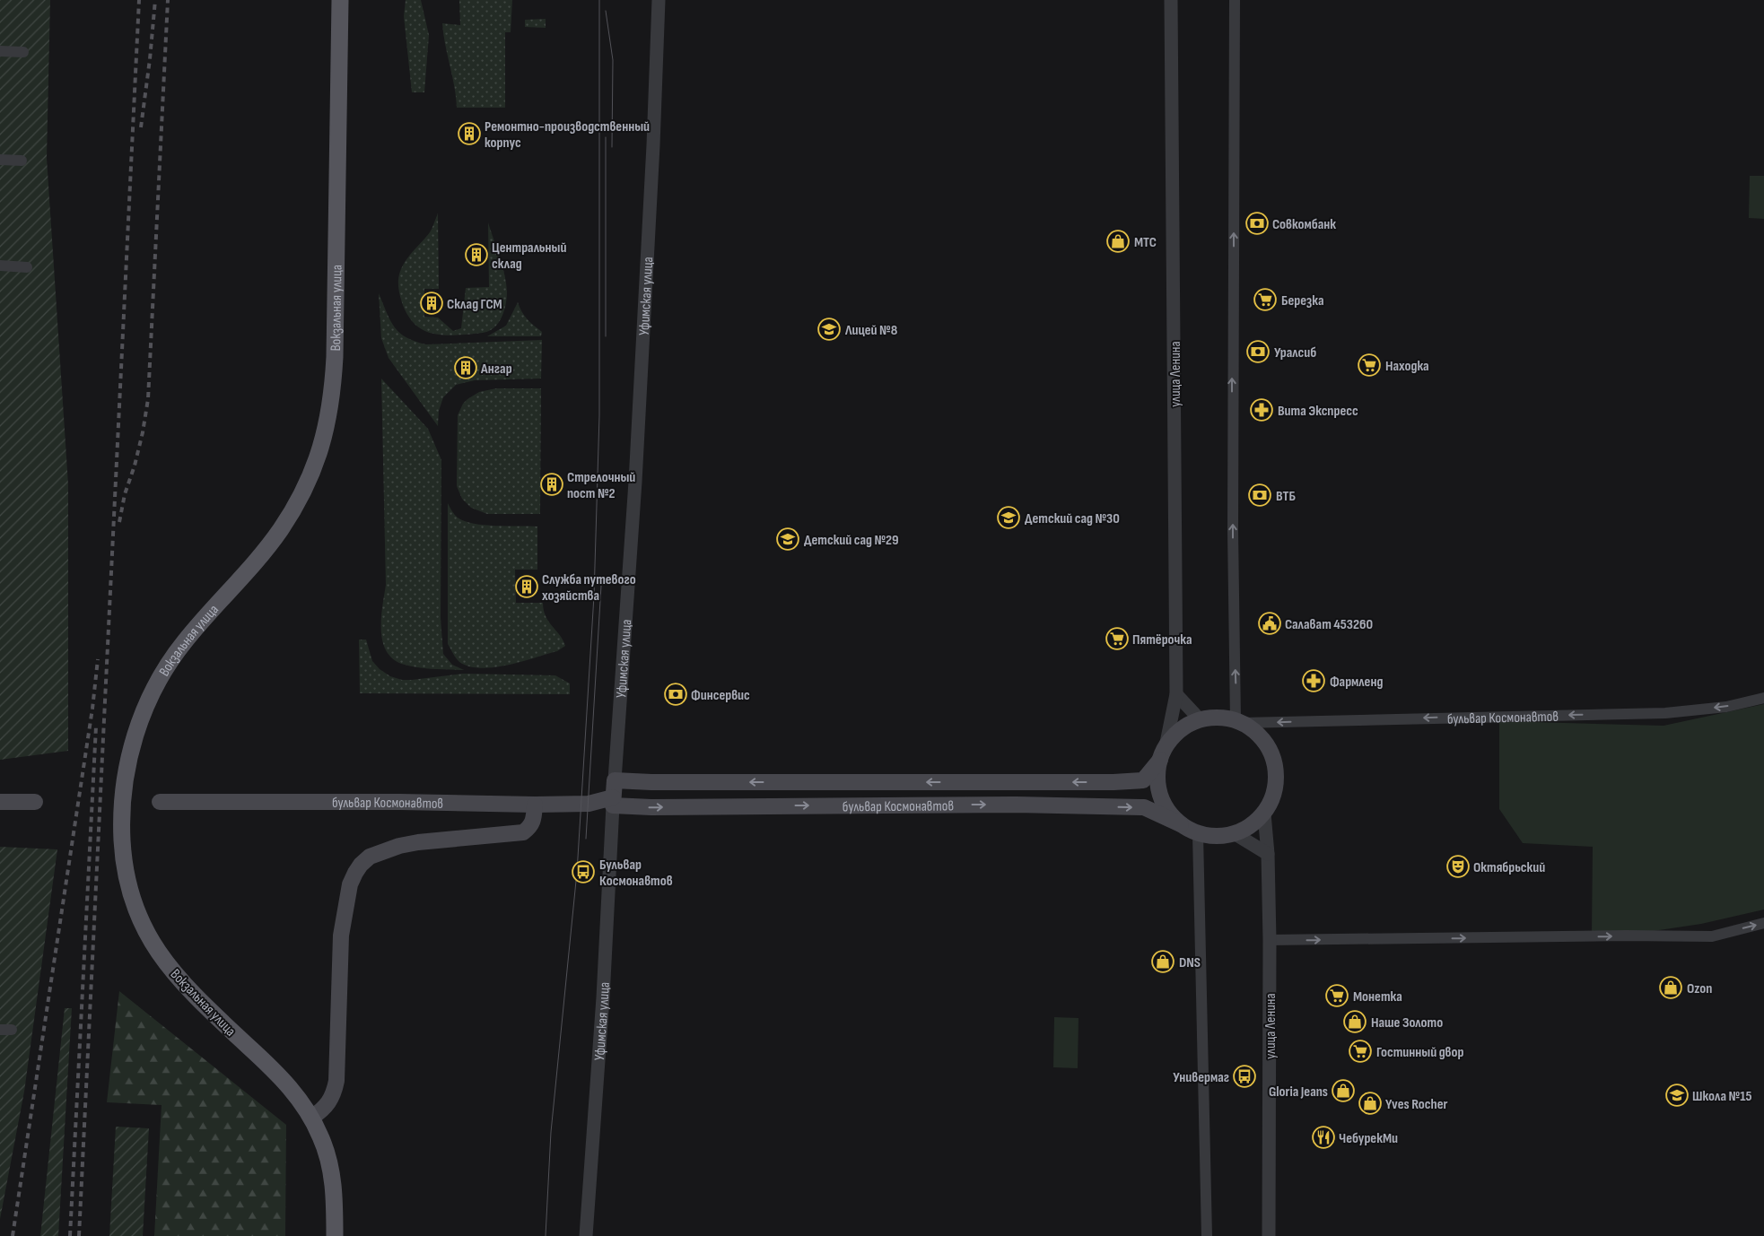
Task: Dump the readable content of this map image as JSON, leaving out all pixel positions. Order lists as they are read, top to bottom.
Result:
{
  "streets": {
    "main road": [
      "Уфимская улица",
      "Вокзальная улица",
      "улица Ленина",
      "бульвар Космонавтов"
    ]
  },
  "crossings": [
    ["Уфимская улица", "бульвар Космонавтов"],
    ["улица Ленина", "бульвар Космонавтов"]
  ],
  "places": {
    "building": [
      "Ремонтно-производственный корпус",
      "Центральный склад",
      "Склад ГСМ",
      "Ангар",
      "Стрелочный пост №2",
      "Служба путевого хозяйства"
    ],
    "bank": [
      "Совкомбанк",
      "Уралсиб",
      "ВТБ",
      "Финсервис"
    ],
    "shop": [
      "МТС",
      "DNS",
      "Ozon",
      "Наше Золото",
      "Gloria Jeans",
      "Yves Rocher"
    ],
    "supermarket": [
      "Березка",
      "Находка",
      "Пятёрочка",
      "Монетка",
      "Гостинный двор"
    ],
    "school or university": [
      "Лицей №8",
      "Детский сад №30",
      "Детский сад №29",
      "Школа №15"
    ],
    "pharmacy": ["Вита Экспресс", "Фармленд"],
    "public building": ["Салават 453260"],
    "theatre": ["Октябрьский"],
    "bus stop": ["Бульвар Космонавтов", "Универмаг"],
    "restaurant": ["ЧебурекМи"]
  }
}
